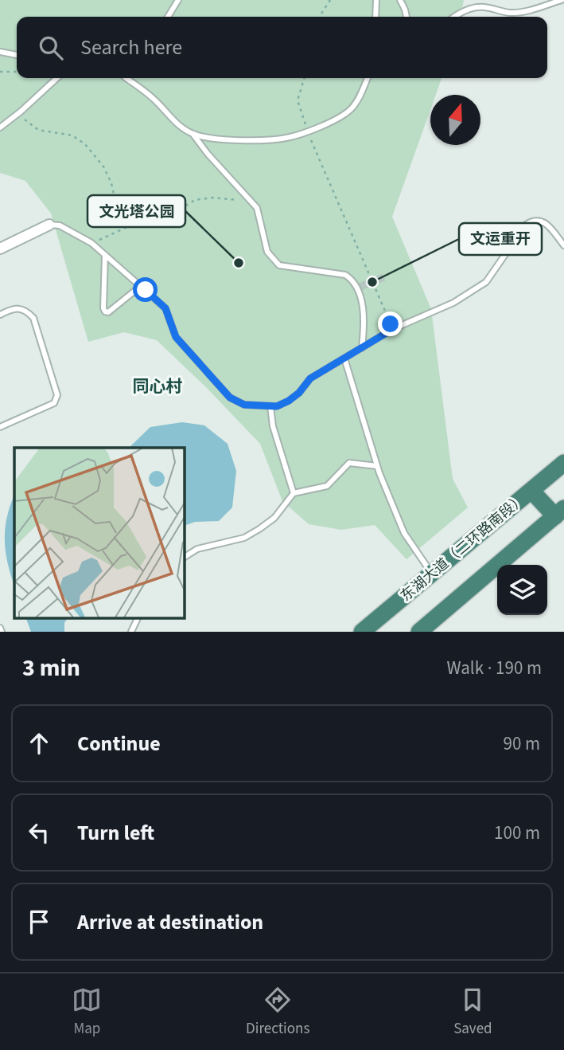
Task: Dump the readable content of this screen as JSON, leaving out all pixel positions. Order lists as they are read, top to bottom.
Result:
{
  "streets": {
    "highway": ["东湖大道（二环路南段）"]
  },
  "districts": ["同心村"],
  "places": ["文光塔公园", "文运重开"],
  "north": "top",
  "page": {
    "search": "Search here",
    "heading": ["3 min", "Walk · 190 m"],
    "list": [
      ["Continue", "90 m"],
      ["Turn left", "100 m"],
      "Arrive at destination"
    ],
    "nav": ["Map", "Directions", "Saved"]
  }
}
